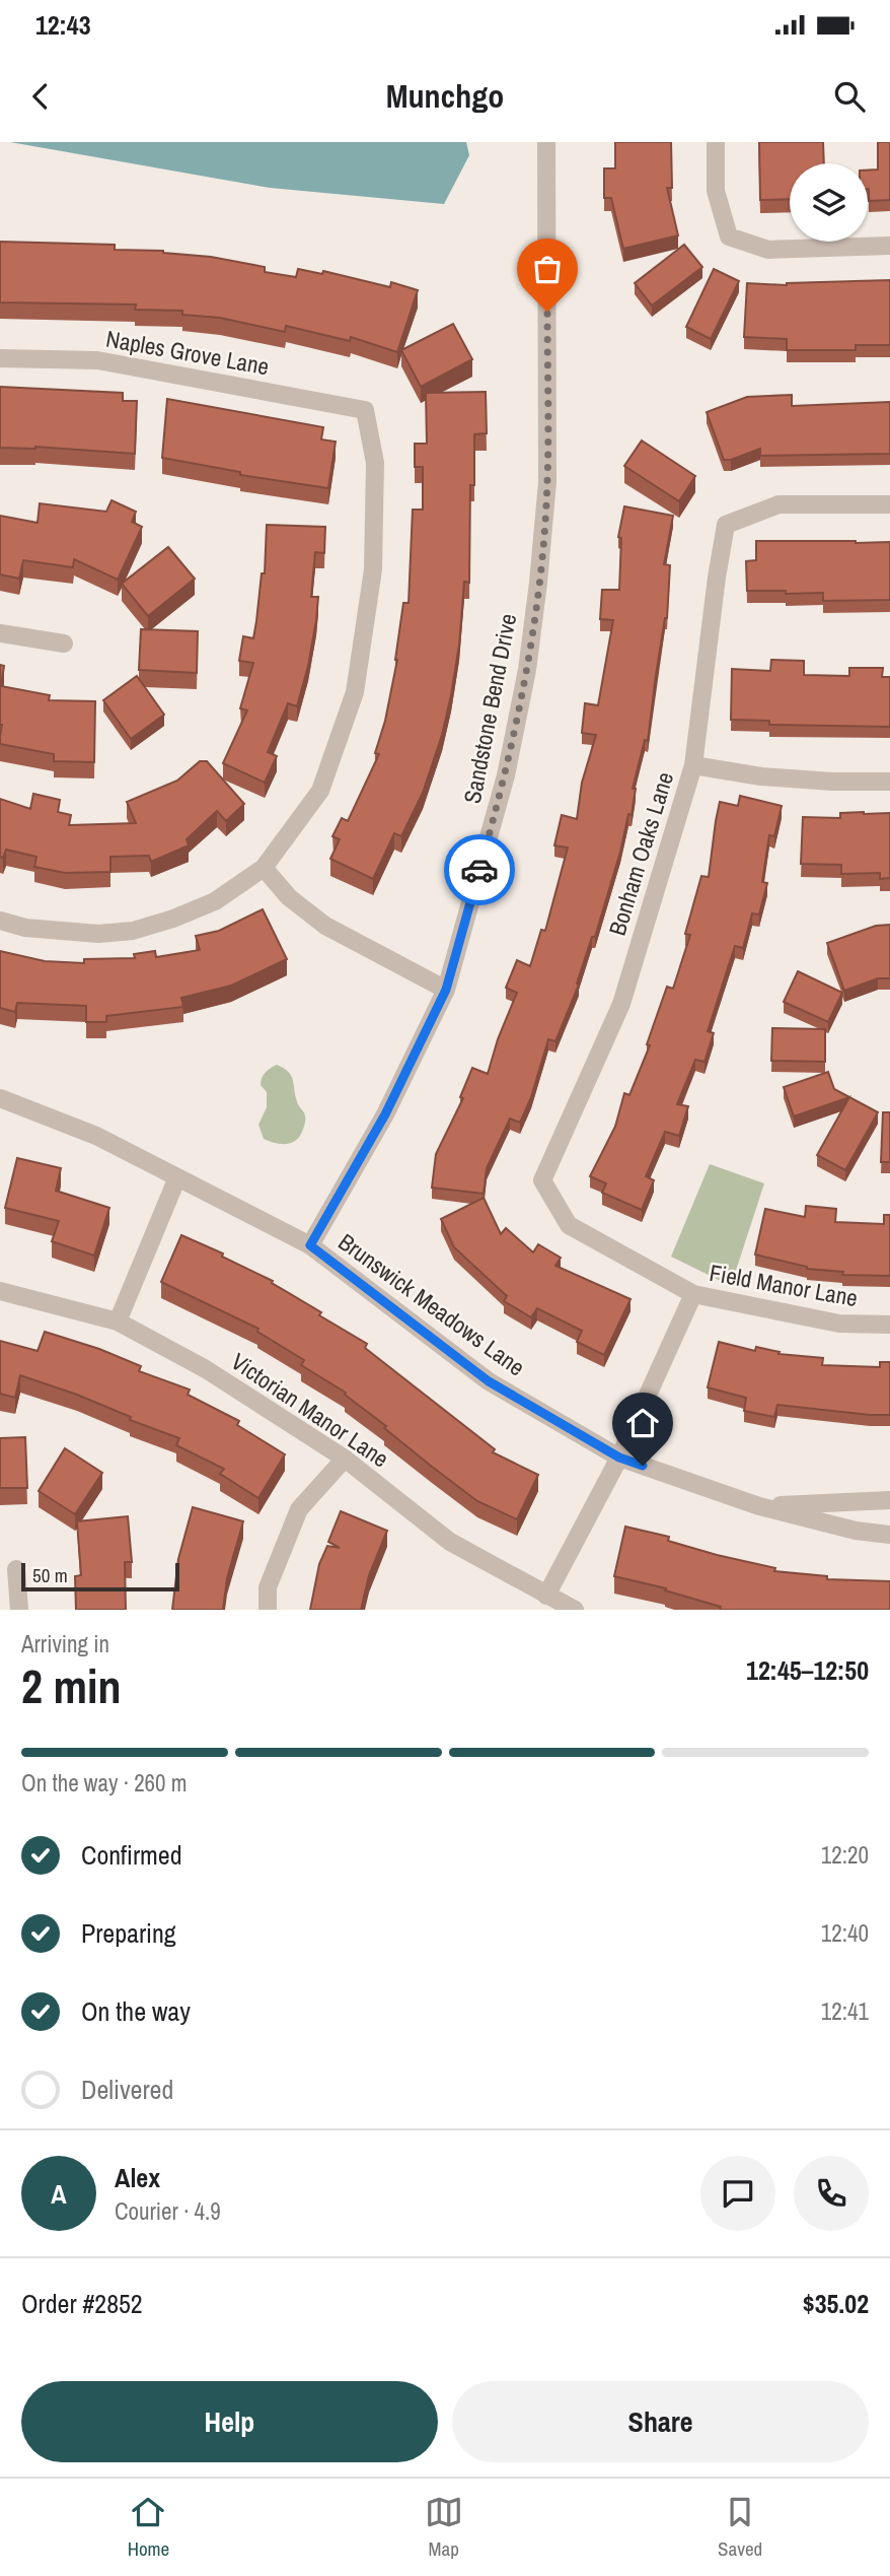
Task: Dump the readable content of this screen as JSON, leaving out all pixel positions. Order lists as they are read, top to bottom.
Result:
{
  "streets": {
    "street": [
      "Naples Grove Lane",
      "Sandstone Bend Drive",
      "Bonham Oaks Lane",
      "Field Manor Lane",
      "Brunswick Meadows Lane",
      "Victorian Manor Lane"
    ]
  },
  "crossings": [
    ["Sandstone Bend Drive", "Brunswick Meadows Lane"],
    ["Bonham Oaks Lane", "Field Manor Lane"]
  ],
  "scale_bar": "50 m",
  "page": {
    "status": "12:43",
    "header": "Munchgo",
    "scale": "50 m",
    "heading": ["2 min", "Arriving in", "12:45–12:50"],
    "panel": [
      "Alex",
      "Courier · 4.9",
      "Order #2852",
      "$35.02"
    ],
    "bar": "On the way · 260 m",
    "list": [
      ["Confirmed", "12:20"],
      ["Preparing", "12:40"],
      ["On the way", "12:41"],
      "Delivered"
    ],
    "round": "A",
    "buttons": ["Help", "Share"],
    "tabs": ["Home", "Map", "Saved"]
  }
}
